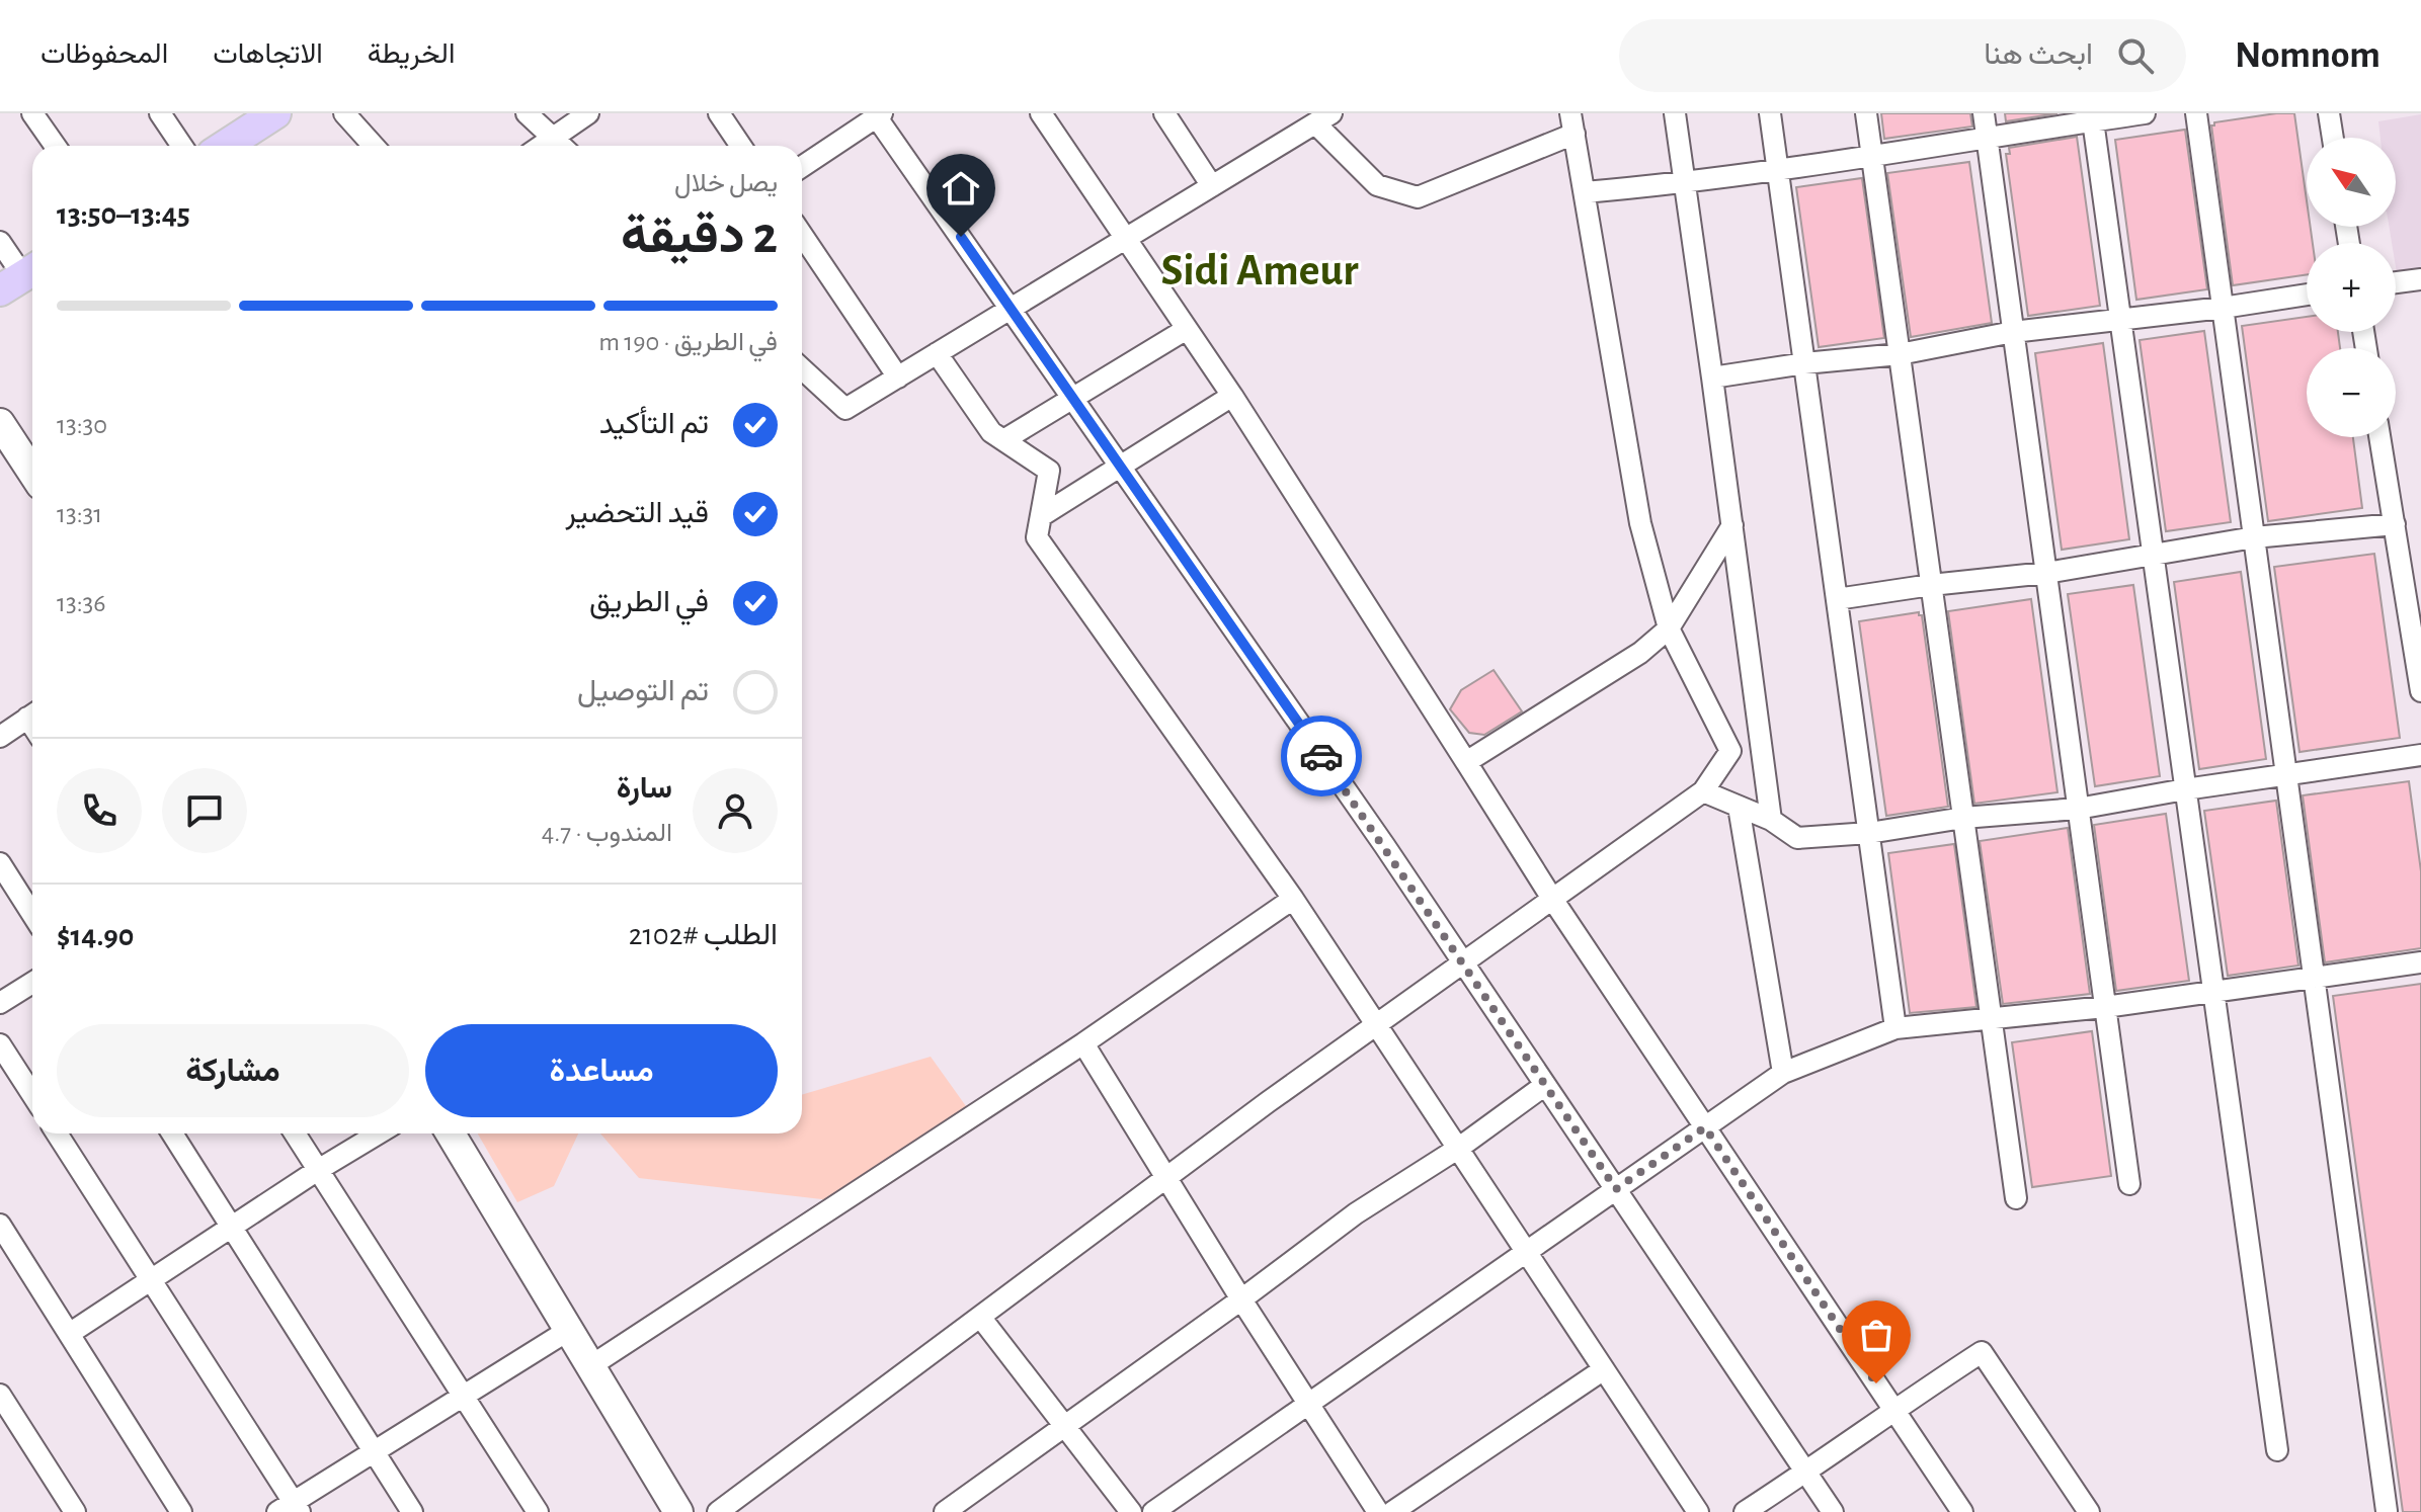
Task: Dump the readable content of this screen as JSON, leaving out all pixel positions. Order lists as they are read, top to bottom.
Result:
{
  "districts": ["Sidi Ameur"],
  "north": "top left",
  "page": {
    "header": "Nomnom",
    "search": "ابحث هنا",
    "nav": ["الخريطة", "الاتجاهات", "المحفوظات"],
    "map_buttons": ["+", "−"],
    "heading": ["2 دقيقة", "يصل خلال", "13:45–13:50"],
    "panel": [
      "سارة",
      "المندوب · 4.7",
      "الطلب #2102",
      "$14.90"
    ],
    "bar": "في الطريق · 190 m",
    "list": [
      ["تم التأكيد", "13:30"],
      ["قيد التحضير", "13:31"],
      ["في الطريق", "13:36"],
      "تم التوصيل"
    ],
    "buttons": ["مساعدة", "مشاركة"]
  }
}
